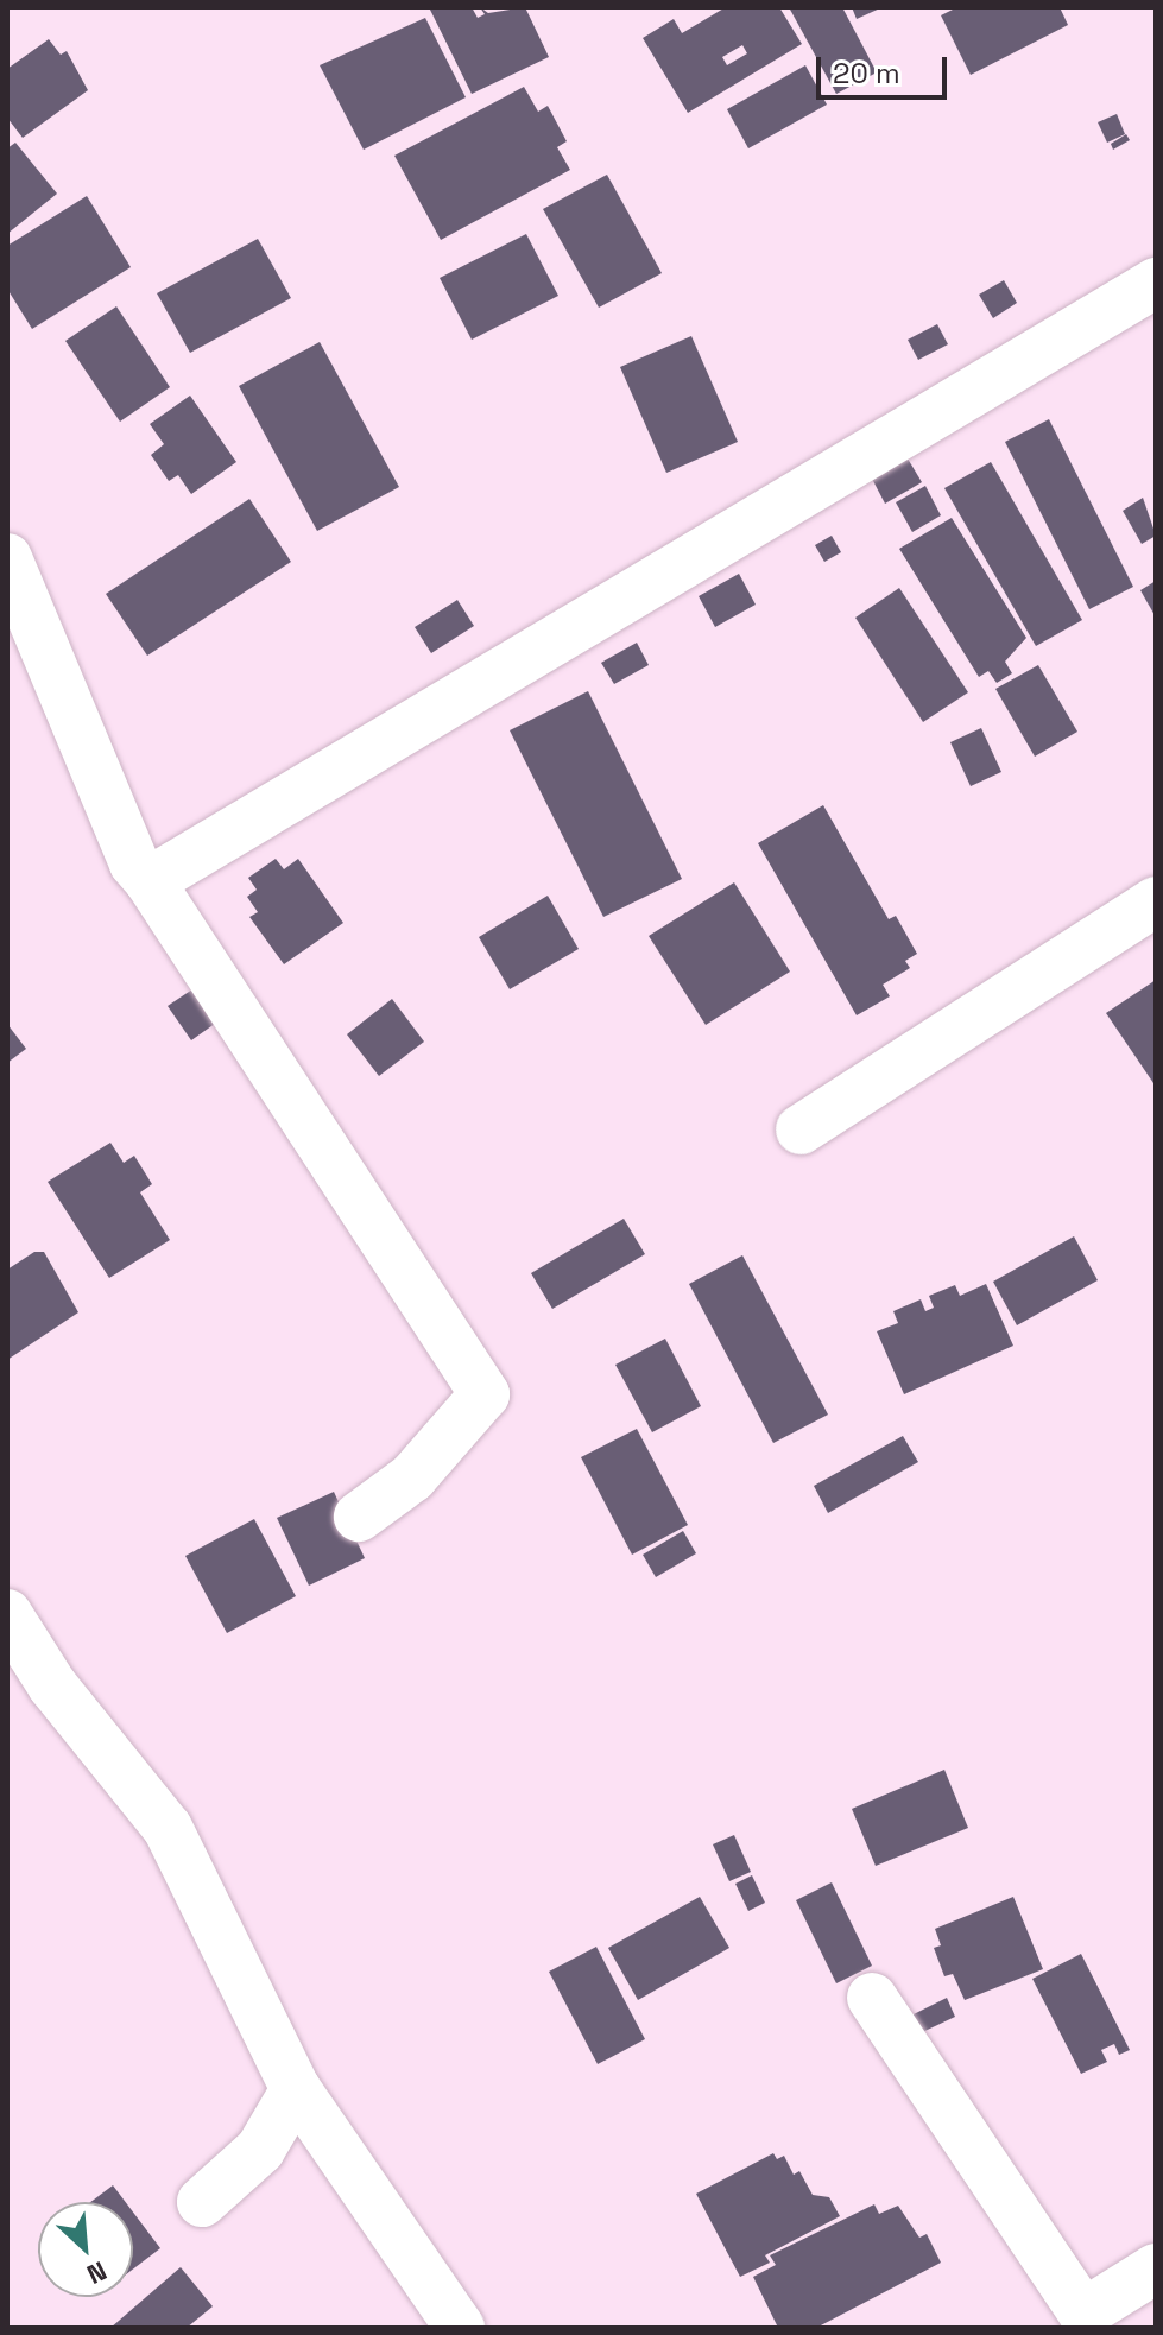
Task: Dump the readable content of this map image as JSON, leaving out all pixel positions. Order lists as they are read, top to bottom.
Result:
{
  "scale_bar": "20 m",
  "north": "bottom right"
}
